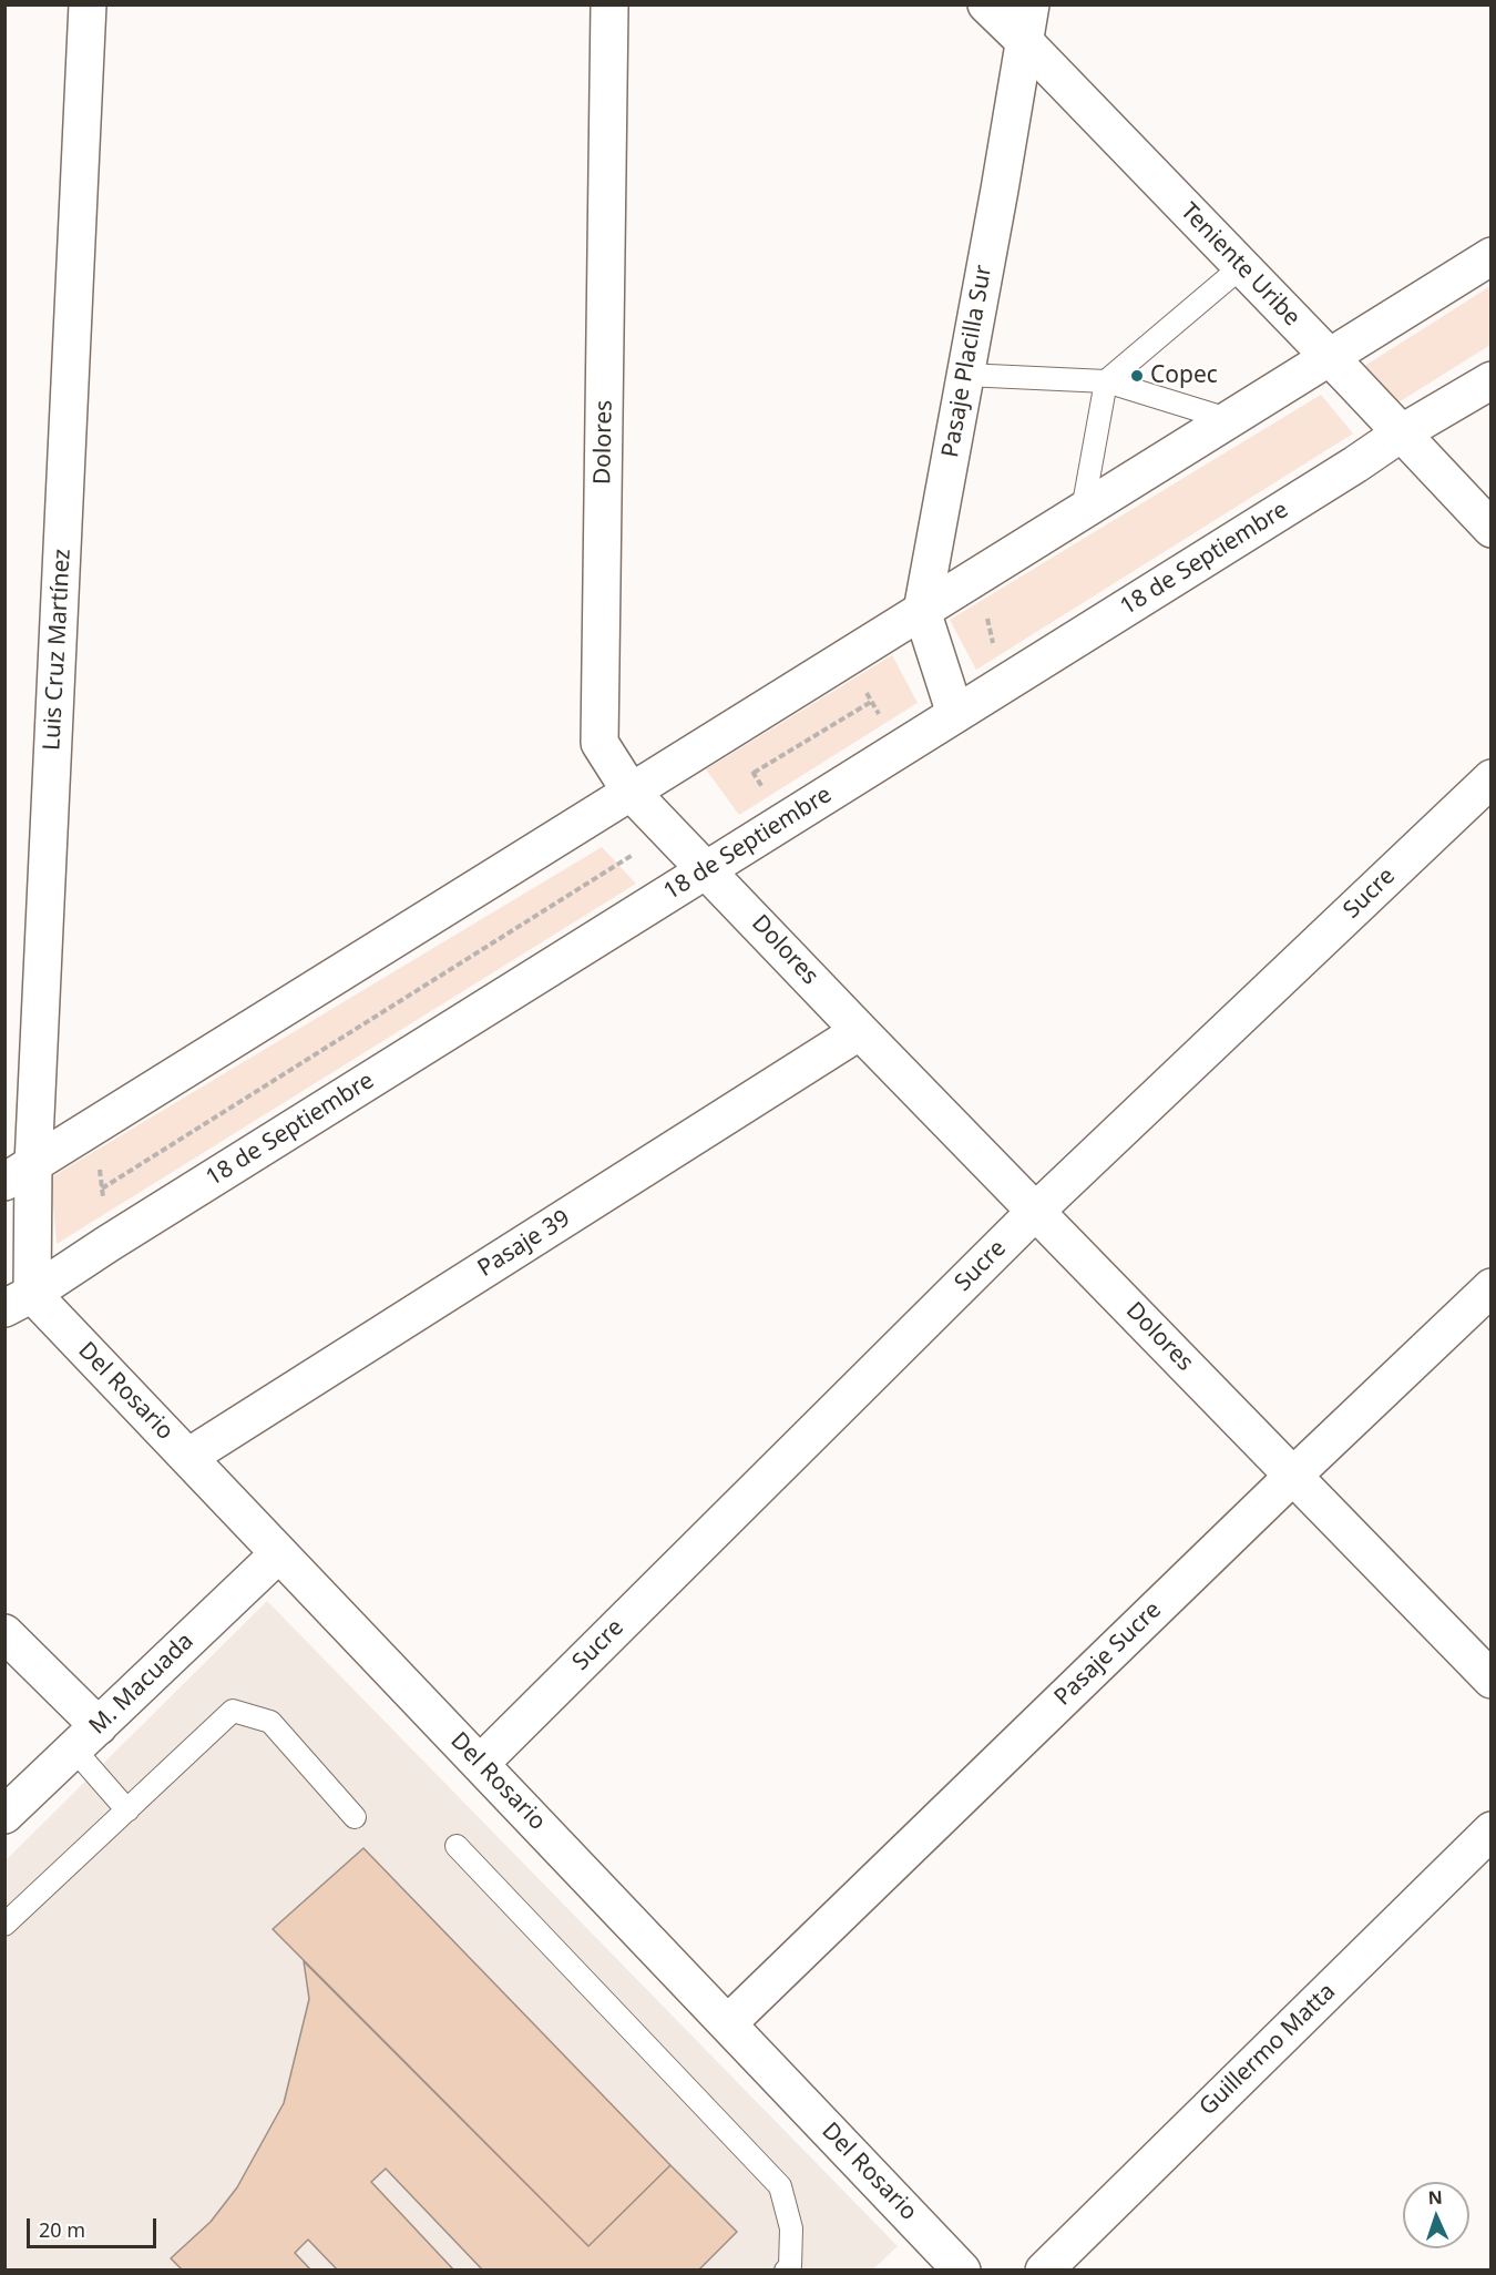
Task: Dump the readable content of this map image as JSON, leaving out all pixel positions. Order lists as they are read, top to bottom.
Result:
{
  "streets": {
    "street": [
      "Teniente Uribe",
      "Pasaje Placilla Sur",
      "Dolores",
      "18 de Septiembre",
      "Luis Cruz Martínez",
      "Sucre",
      "Pasaje 39",
      "Del Rosario",
      "Pasaje Sucre",
      "M. Macuada",
      "Guillermo Matta"
    ]
  },
  "crossings": [
    ["Teniente Uribe", "Pasaje Placilla Sur"],
    ["Teniente Uribe", "18 de Septiembre"],
    ["Pasaje Placilla Sur", "18 de Septiembre"],
    ["Dolores", "18 de Septiembre"],
    ["Dolores", "Sucre"],
    ["Dolores", "Pasaje 39"],
    ["Dolores", "Pasaje Sucre"],
    ["18 de Septiembre", "Luis Cruz Martínez"],
    ["18 de Septiembre", "Del Rosario"],
    ["Luis Cruz Martínez", "Del Rosario"],
    ["Sucre", "Del Rosario"],
    ["Pasaje 39", "Del Rosario"],
    ["Del Rosario", "Pasaje Sucre"],
    ["Del Rosario", "M. Macuada"]
  ],
  "places": ["Copec"],
  "scale_bar": "20 m",
  "north": "top"
}
